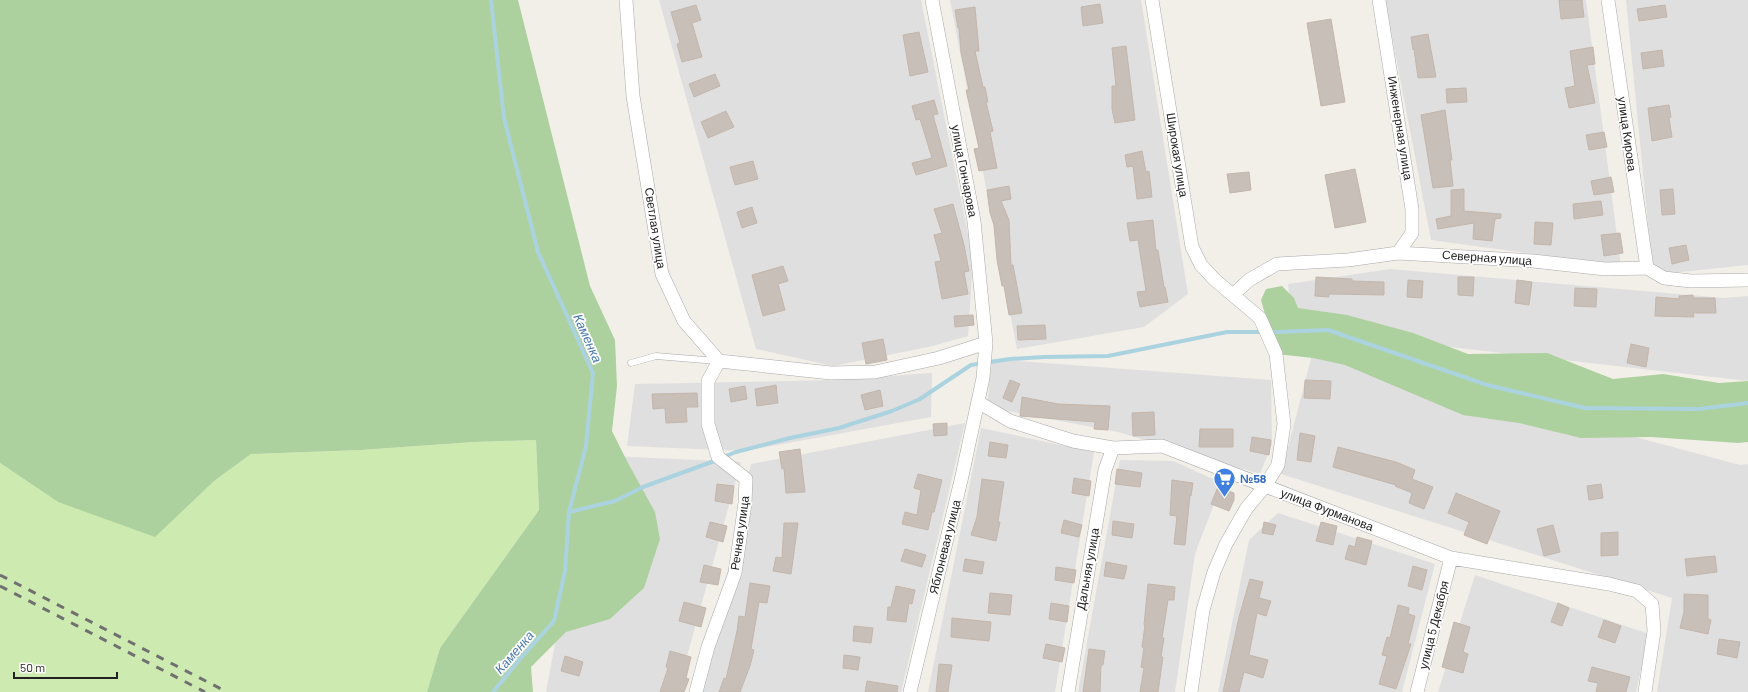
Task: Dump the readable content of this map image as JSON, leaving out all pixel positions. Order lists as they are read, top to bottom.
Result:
{
  "streets": {
    "street": [
      "Инженерная улица",
      "улица Кирова",
      "Широкая улица",
      "улица Гончарова",
      "Светлая улица",
      "Северная улица",
      "улица Фурманова",
      "Речная улица",
      "Яблоневая улица",
      "Дальняя улица",
      "улица 5 Декабря"
    ]
  },
  "crossings": [
    ["Инженерная улица", "Северная улица"],
    ["улица Кирова", "Северная улица"],
    ["Широкая улица", "Северная улица"],
    ["Широкая улица", "улица Фурманова"],
    ["улица Гончарова", "Яблоневая улица"],
    ["Светлая улица", "Речная улица"],
    ["улица Фурманова", "Яблоневая улица"],
    ["улица Фурманова", "Дальняя улица"],
    ["улица Фурманова", "улица 5 Декабря"]
  ],
  "water": ["Каменка"],
  "places": {
    "supermarket": ["№58"]
  },
  "scale_bar": "50 m"
}
